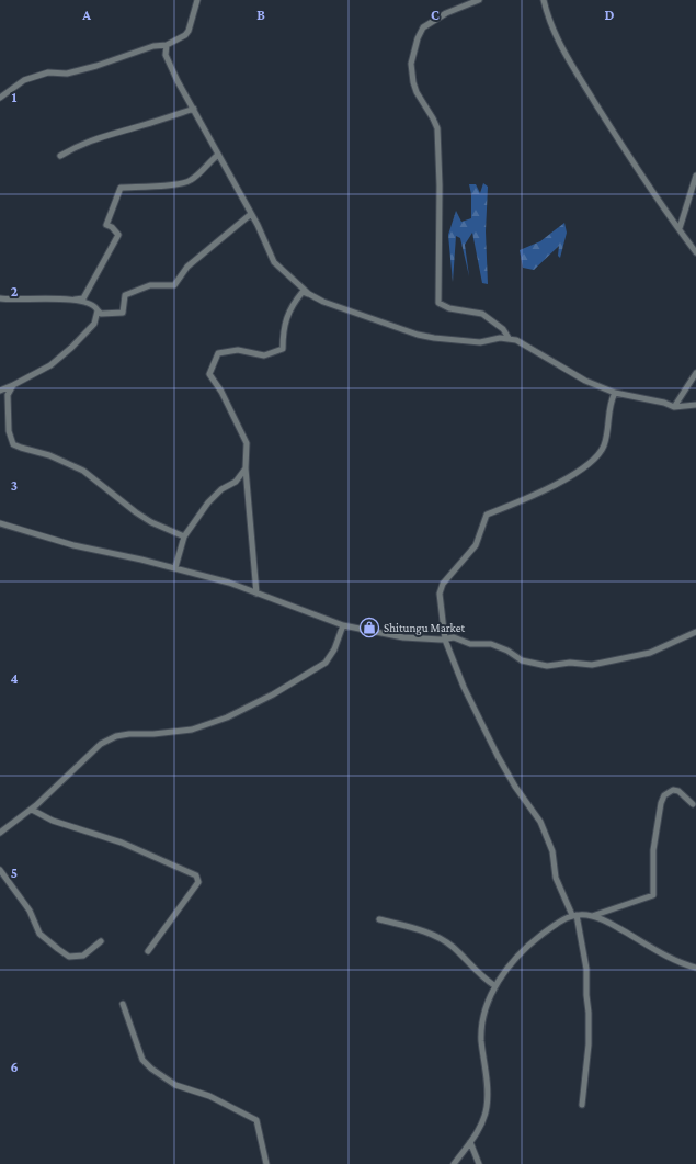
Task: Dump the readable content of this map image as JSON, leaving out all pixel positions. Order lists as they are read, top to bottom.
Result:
{
  "places": {
    "shop": ["Shitungu Market"]
  },
  "grid": {
    "columns": [
      "A",
      "B",
      "C",
      "D"
    ],
    "rows": [
      "1",
      "2",
      "3",
      "4",
      "5",
      "6"
    ]
  }
}
